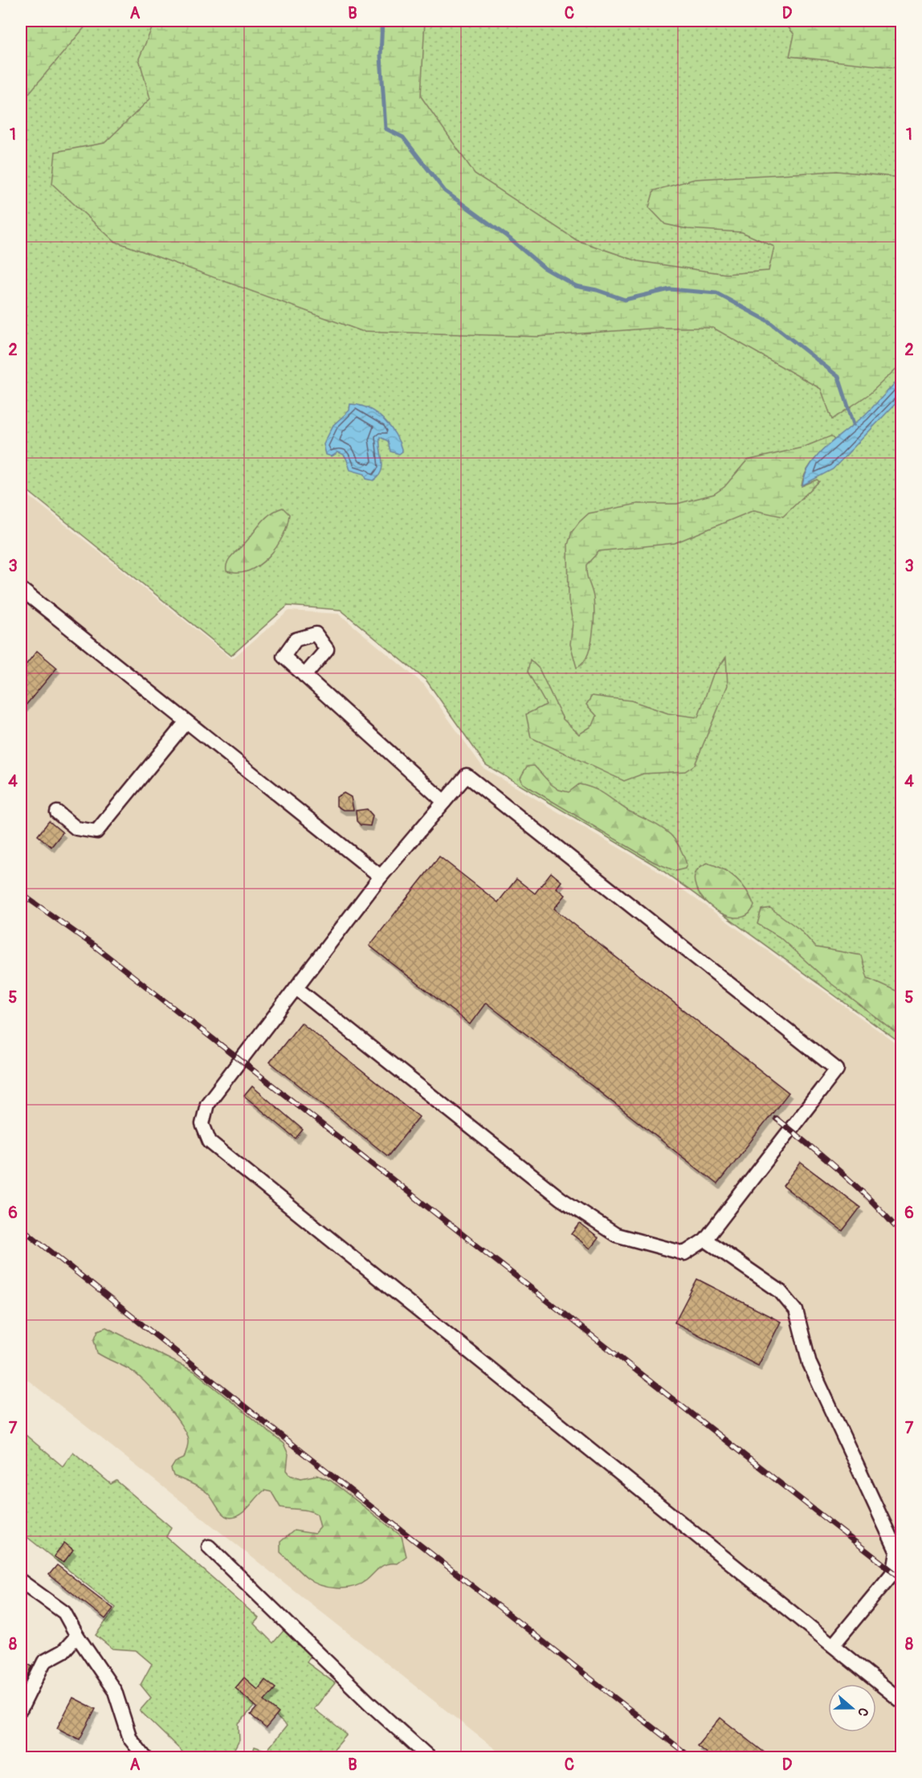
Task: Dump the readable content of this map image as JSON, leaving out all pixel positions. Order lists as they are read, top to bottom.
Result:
{
  "north": "right",
  "grid": {
    "columns": [
      "A",
      "B",
      "C",
      "D"
    ],
    "rows": [
      "1",
      "2",
      "3",
      "4",
      "5",
      "6",
      "7",
      "8"
    ]
  }
}
